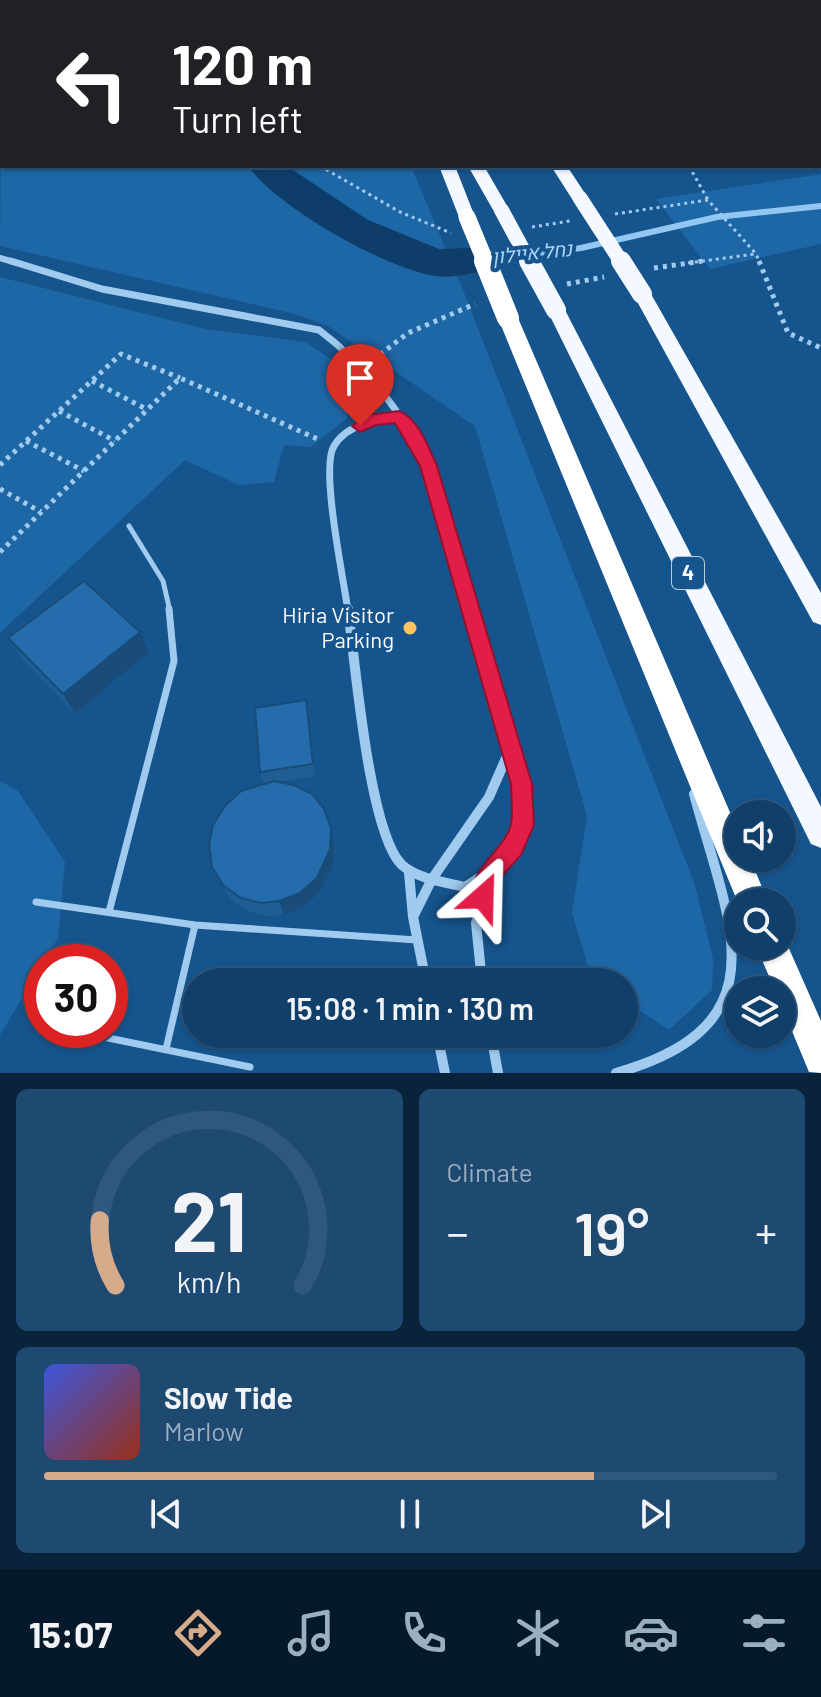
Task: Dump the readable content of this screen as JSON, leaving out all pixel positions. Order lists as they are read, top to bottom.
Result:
{
  "streets": {
    "highway": ["4"]
  },
  "water": ["נחל איילון"],
  "places": ["Hiria Visitor Parking"],
  "page": {
    "turn": ["120 m", "Turn left"],
    "limit": "30",
    "trip": "15:08 · 1 min · 130 m",
    "tile": "Climate",
    "heat": ["−", "19°", "+"],
    "song": ["Slow Tide", "Marlow"],
    "tabs": "15:07",
    "gauge": ["21", "km/h"]
  }
}
